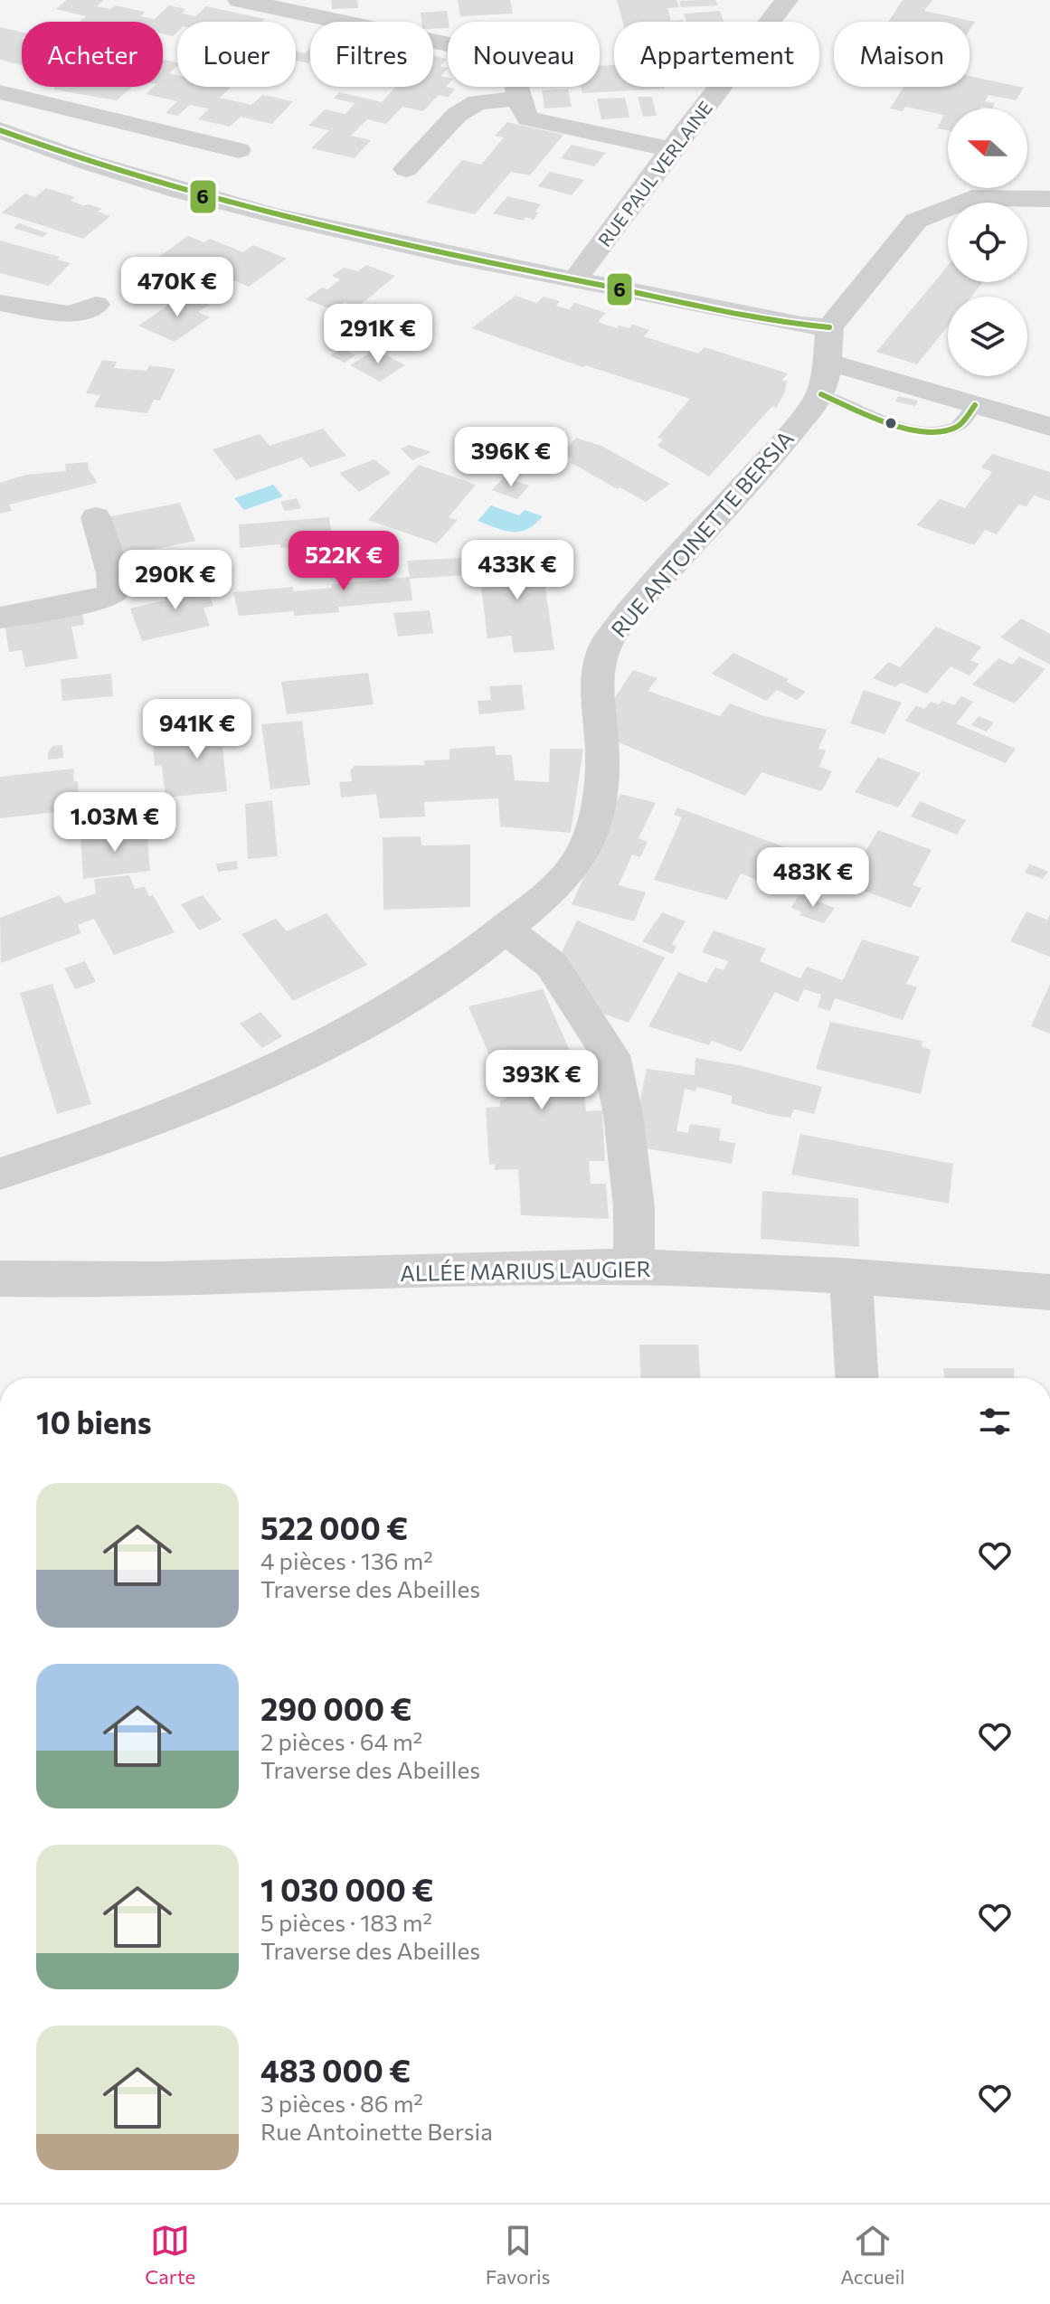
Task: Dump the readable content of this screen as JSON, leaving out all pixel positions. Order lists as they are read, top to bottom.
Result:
{
  "streets": {
    "street": ["RUE PAUL VERLAINE", "RUE ANTOINETTE BERSIA", "ALLÉE MARIUS LAUGIER"]
  },
  "lines": ["transit line 6"],
  "north": "left",
  "page": {
    "chip": [
      "Acheter",
      "Louer",
      "Filtres",
      "Nouveau",
      "Appartement",
      "Maison"
    ],
    "price": [
      "470K €",
      "291K €",
      "396K €",
      "522K €",
      "433K €",
      "290K €",
      "941K €",
      "1.03M €",
      "483K €",
      "393K €"
    ],
    "heading": "10 biens",
    "list": [
      {
        "name": "522 000 €",
        "note": "4 pièces · 136 m² · Traverse des Abeilles"
      },
      {
        "name": "290 000 €",
        "note": "2 pièces · 64 m² · Traverse des Abeilles"
      },
      {
        "name": "1 030 000 €",
        "note": "5 pièces · 183 m² · Traverse des Abeilles"
      },
      {
        "name": "483 000 €",
        "note": "3 pièces · 86 m² · Rue Antoinette Bersia"
      }
    ],
    "tabs": ["Carte", "Favoris", "Accueil"]
  }
}
